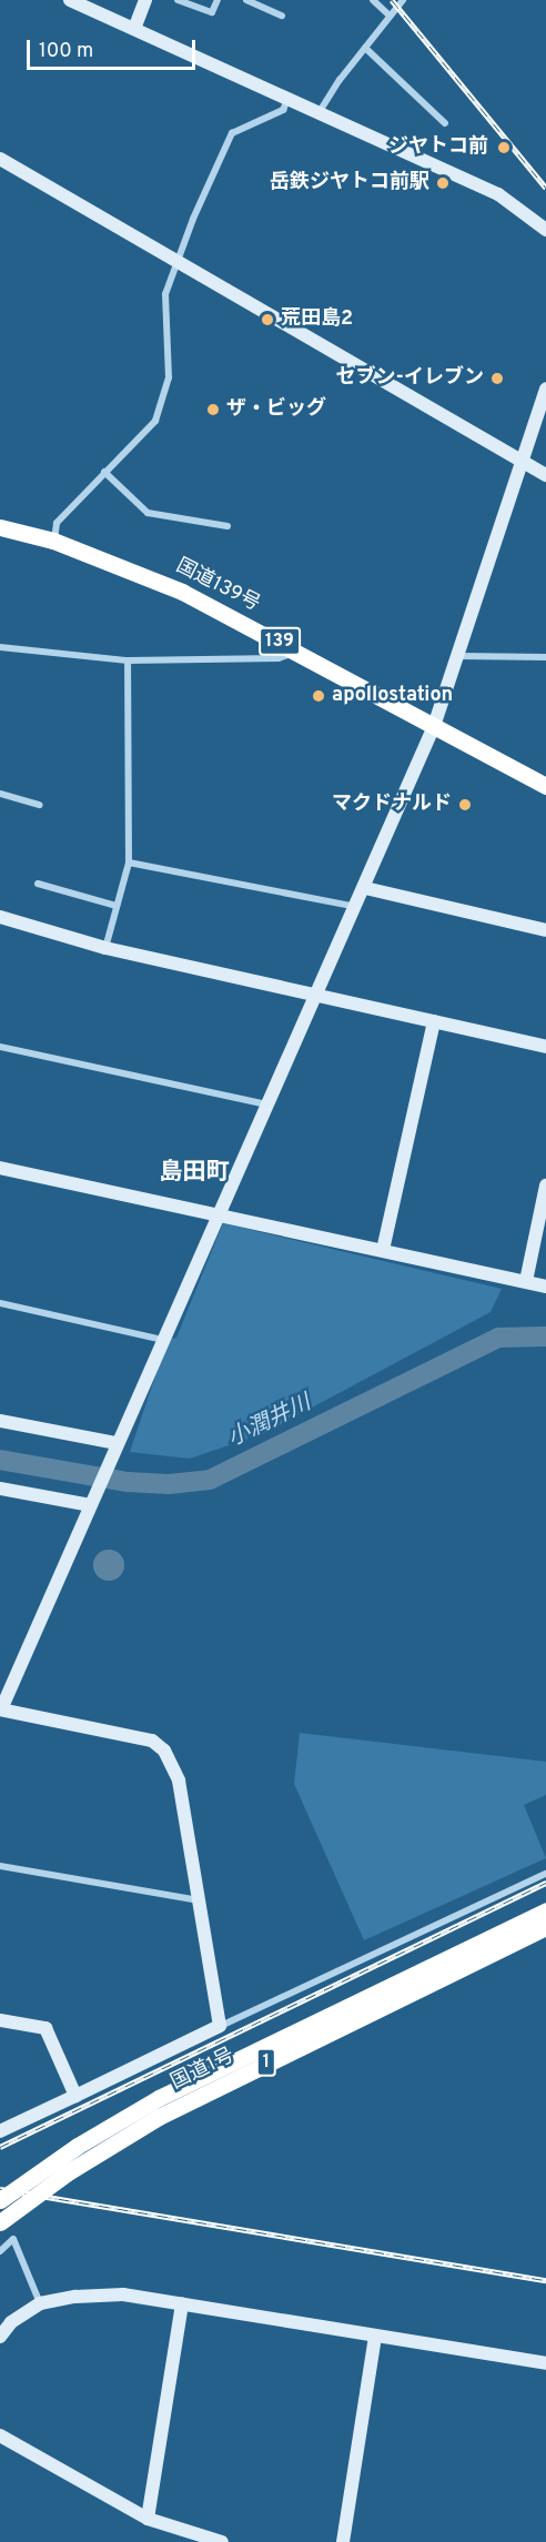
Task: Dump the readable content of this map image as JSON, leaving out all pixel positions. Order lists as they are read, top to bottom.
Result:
{
  "streets": {
    "highway": [
      "国道139号",
      "139",
      "1",
      "国道1号"
    ]
  },
  "districts": ["島田町"],
  "water": ["小潤井川"],
  "places": [
    "ジヤトコ前",
    "岳鉄ジヤトコ前駅",
    "荒田島2",
    "セブン-イレブン",
    "ザ・ビッグ",
    "apollostation",
    "マクドナルド"
  ],
  "scale_bar": "100 m"
}
